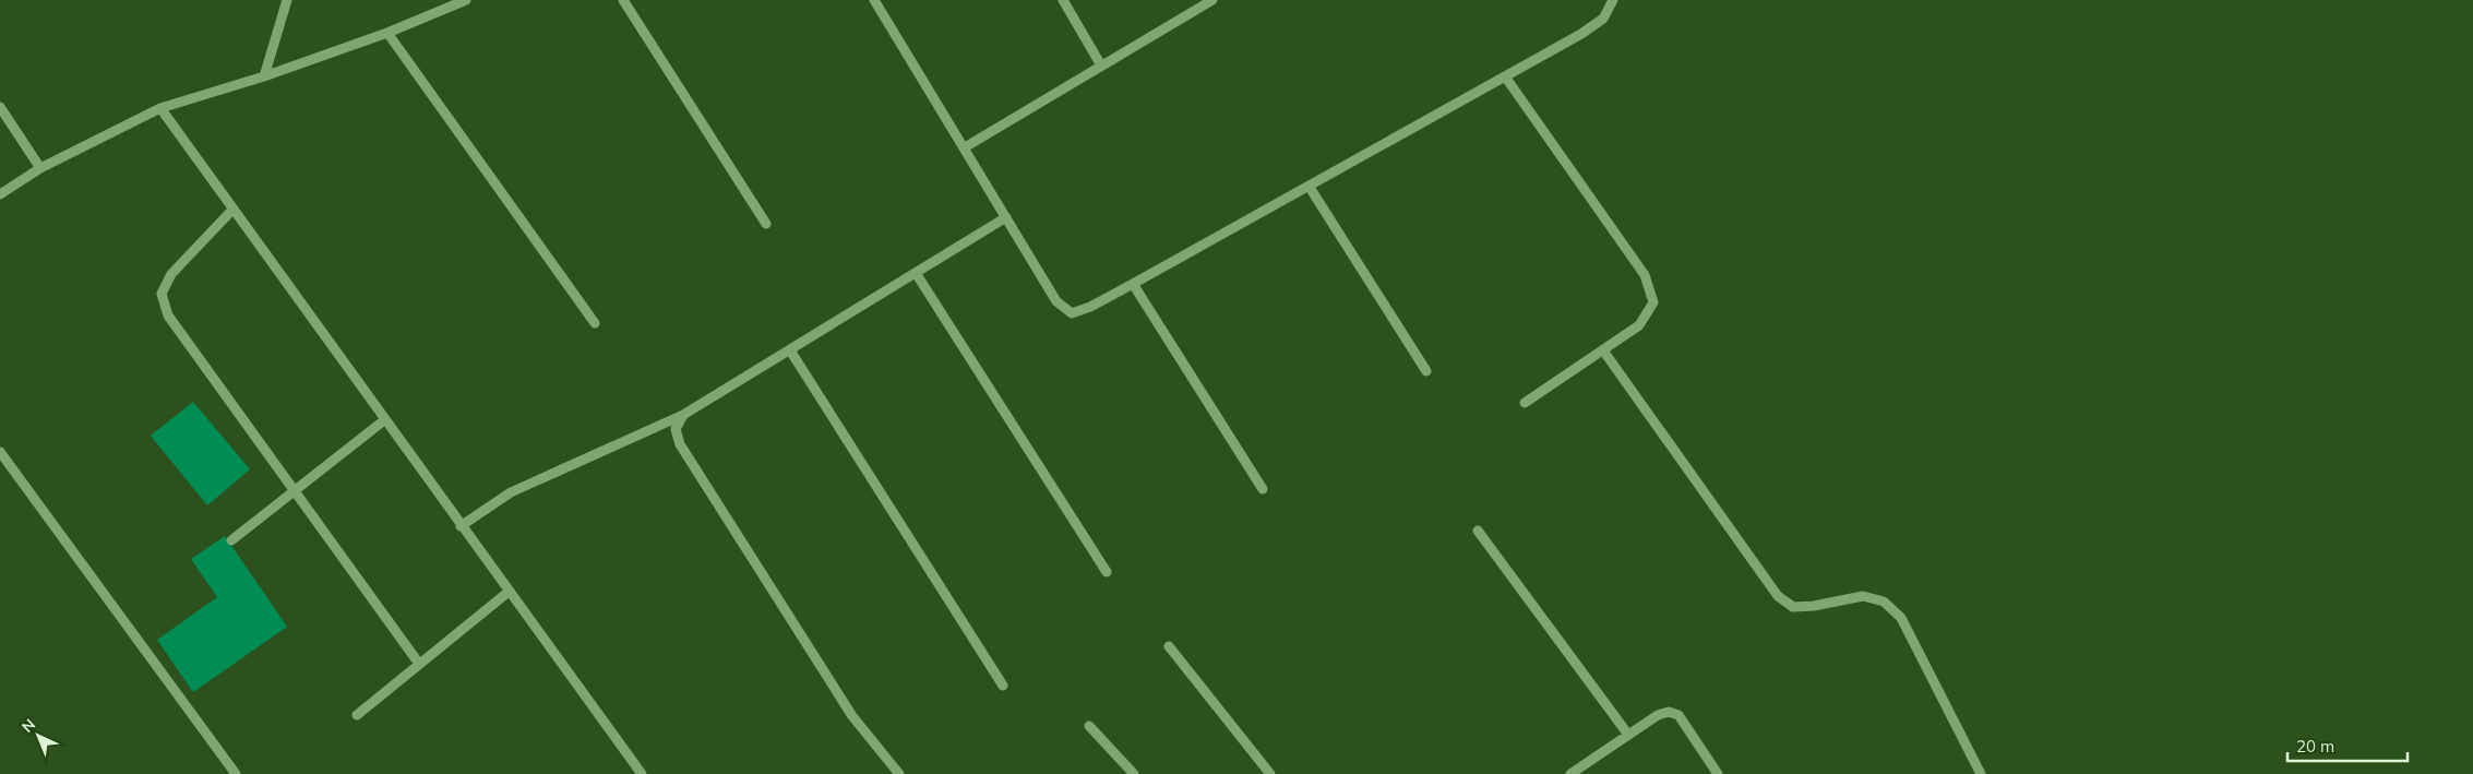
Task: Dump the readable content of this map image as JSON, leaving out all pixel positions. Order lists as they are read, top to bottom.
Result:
{
  "scale_bar": "20 m",
  "north": "top left"
}
